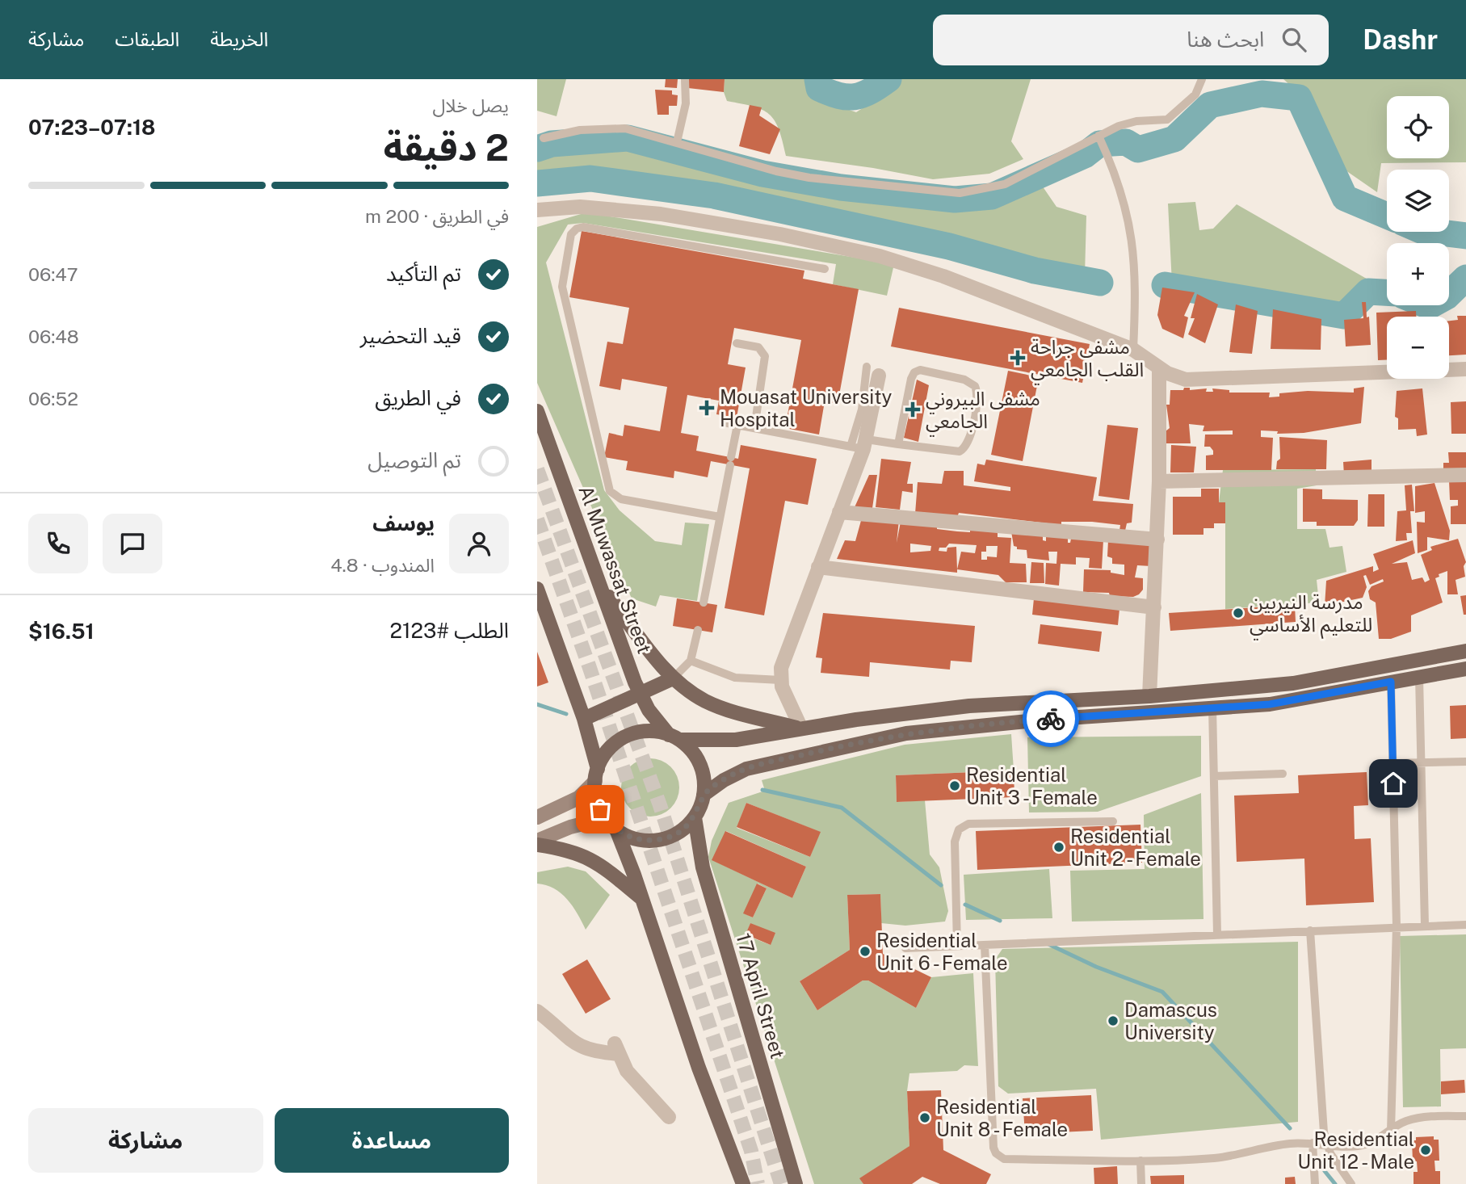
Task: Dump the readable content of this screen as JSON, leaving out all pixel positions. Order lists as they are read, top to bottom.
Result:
{
  "streets": {
    "main road": ["Al Muwassat Street", "17 April Street"]
  },
  "crossings": [
    ["Al Muwassat Street", "17 April Street"]
  ],
  "places": {
    "health": ["مشفى جراحة القلب الجامعي", "Mouasat University Hospital", "مشفى البيروني الجامعي"],
    "other": [
      "مدرسة النيربين للتعليم الأساسي",
      "Residential Unit 3 - Female",
      "Residential Unit 2 - Female",
      "Residential Unit 6 - Female",
      "Damascus University",
      "Residential Unit 8 - Female",
      "Residential Unit 12 - Male"
    ]
  },
  "page": {
    "header": "Dashr",
    "search": "ابحث هنا",
    "nav": ["الخريطة", "الطبقات", "مشاركة"],
    "heading": ["2 دقيقة", "يصل خلال", "07:18–07:23"],
    "panel": [
      "يوسف",
      "المندوب · 4.8",
      "الطلب #2123",
      "$16.51"
    ],
    "map_buttons": ["+", "−"],
    "bar": "في الطريق · 200 m",
    "list": [
      ["تم التأكيد", "06:47"],
      ["قيد التحضير", "06:48"],
      ["في الطريق", "06:52"],
      "تم التوصيل"
    ],
    "buttons": ["مساعدة", "مشاركة"]
  }
}
